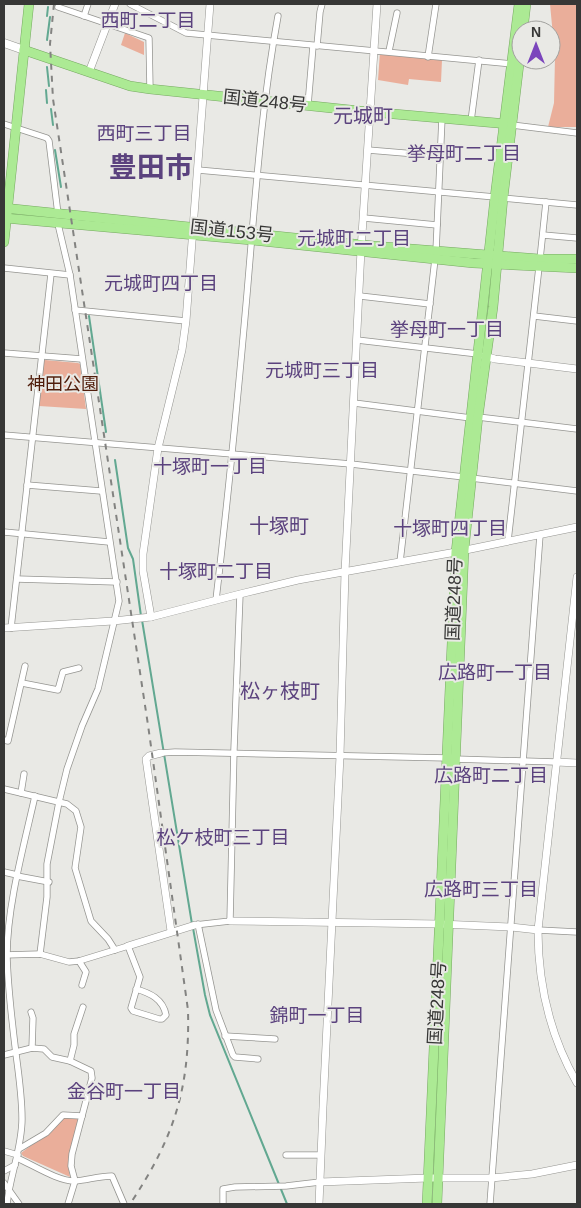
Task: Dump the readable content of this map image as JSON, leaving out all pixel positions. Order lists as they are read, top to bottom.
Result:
{
  "streets": {
    "highway": ["国道248号", "国道153号"]
  },
  "crossings": [
    ["国道248号", "国道153号"]
  ],
  "districts": [
    "西町二丁目",
    "元城町",
    "西町三丁目",
    "挙母町二丁目",
    "豊田市",
    "元城町二丁目",
    "元城町四丁目",
    "挙母町一丁目",
    "元城町三丁目",
    "十塚町一丁目",
    "十塚町",
    "十塚町四丁目",
    "十塚町二丁目",
    "広路町一丁目",
    "松ヶ枝町",
    "広路町二丁目",
    "松ケ枝町三丁目",
    "広路町三丁目",
    "錦町一丁目",
    "金谷町一丁目"
  ],
  "parks": ["神田公園"],
  "north": "top"
}
